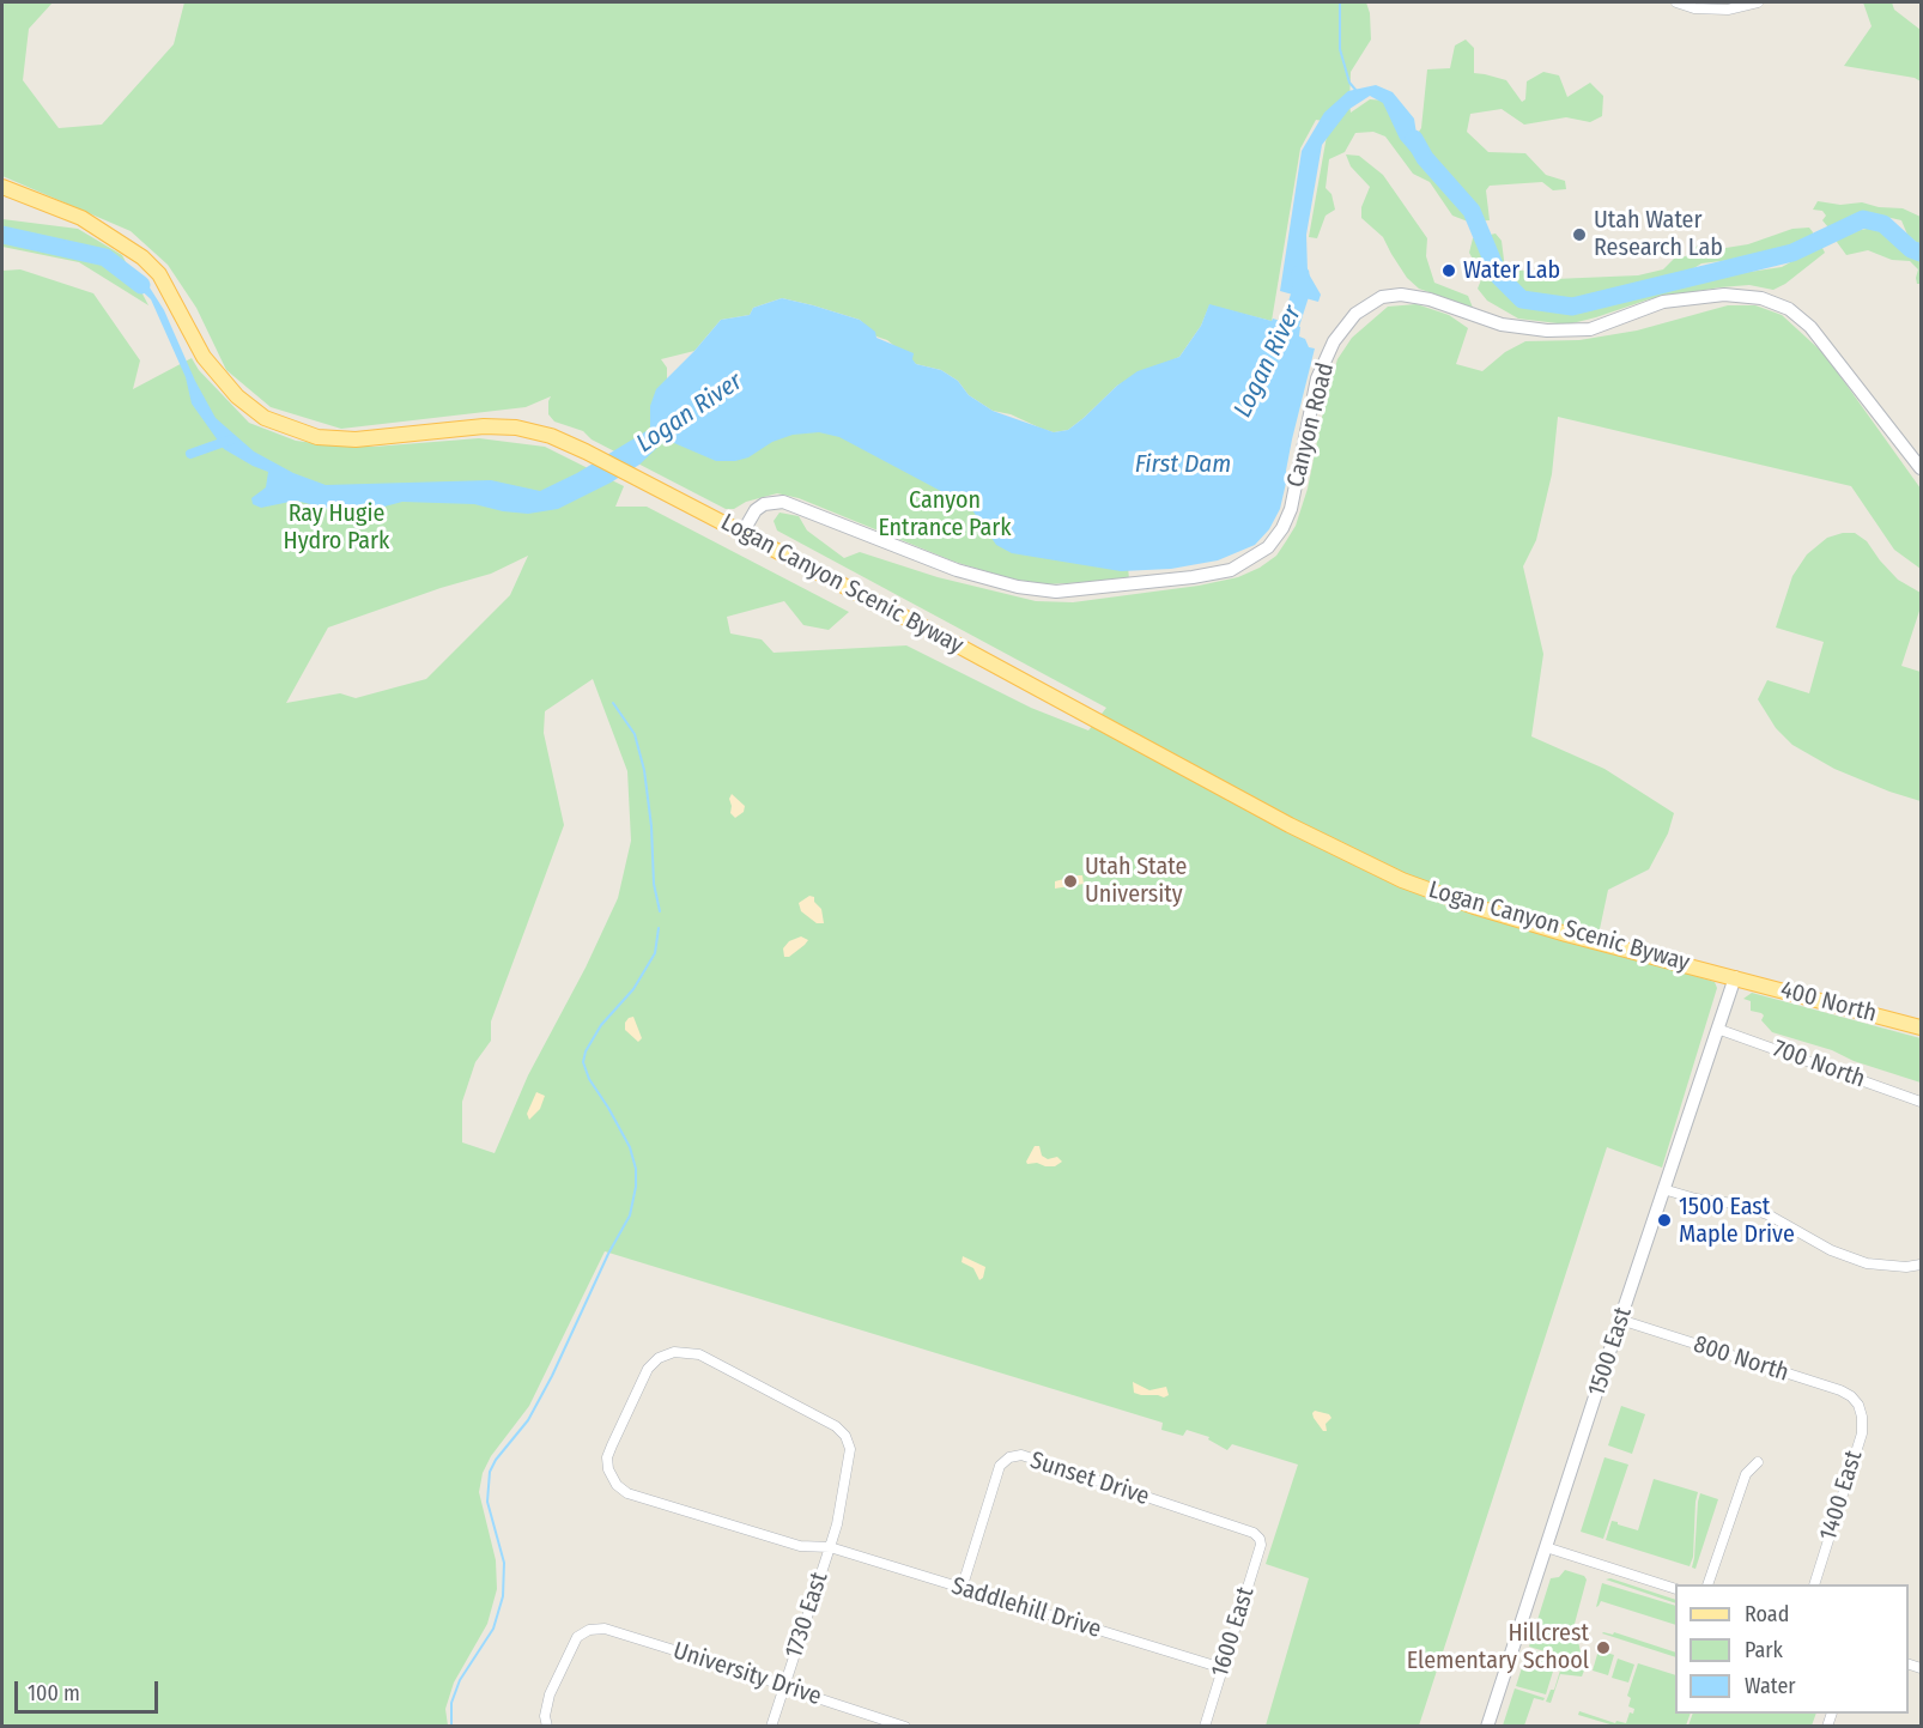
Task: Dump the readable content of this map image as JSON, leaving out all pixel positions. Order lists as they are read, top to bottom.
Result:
{
  "streets": {
    "main road": ["Logan Canyon Scenic Byway", "400 North"],
    "street": [
      "Canyon Road",
      "700 North",
      "1500 East",
      "800 North",
      "Sunset Drive",
      "1400 East",
      "Saddlehill Drive",
      "1730 East",
      "1600 East",
      "University Drive"
    ]
  },
  "crossings": [
    ["Canyon Road", "Logan Canyon Scenic Byway"],
    ["Logan Canyon Scenic Byway", "400 North"],
    ["Logan Canyon Scenic Byway", "1500 East"],
    ["400 North", "1500 East"],
    ["700 North", "1500 East"],
    ["1500 East", "800 North"],
    ["800 North", "1400 East"],
    ["Sunset Drive", "Saddlehill Drive"],
    ["Sunset Drive", "1600 East"],
    ["Saddlehill Drive", "1730 East"],
    ["Saddlehill Drive", "1600 East"],
    ["1730 East", "University Drive"]
  ],
  "water": ["Logan River", "First Dam"],
  "parks": ["Canyon Entrance Park", "Ray Hugie Hydro Park"],
  "places": [
    "Utah Water Research Lab",
    "Water Lab",
    "Utah State University",
    "1500 East Maple Drive",
    "Hillcrest Elementary School"
  ],
  "legend": ["Road", "Park", "Water"],
  "scale_bar": "100 m"
}
